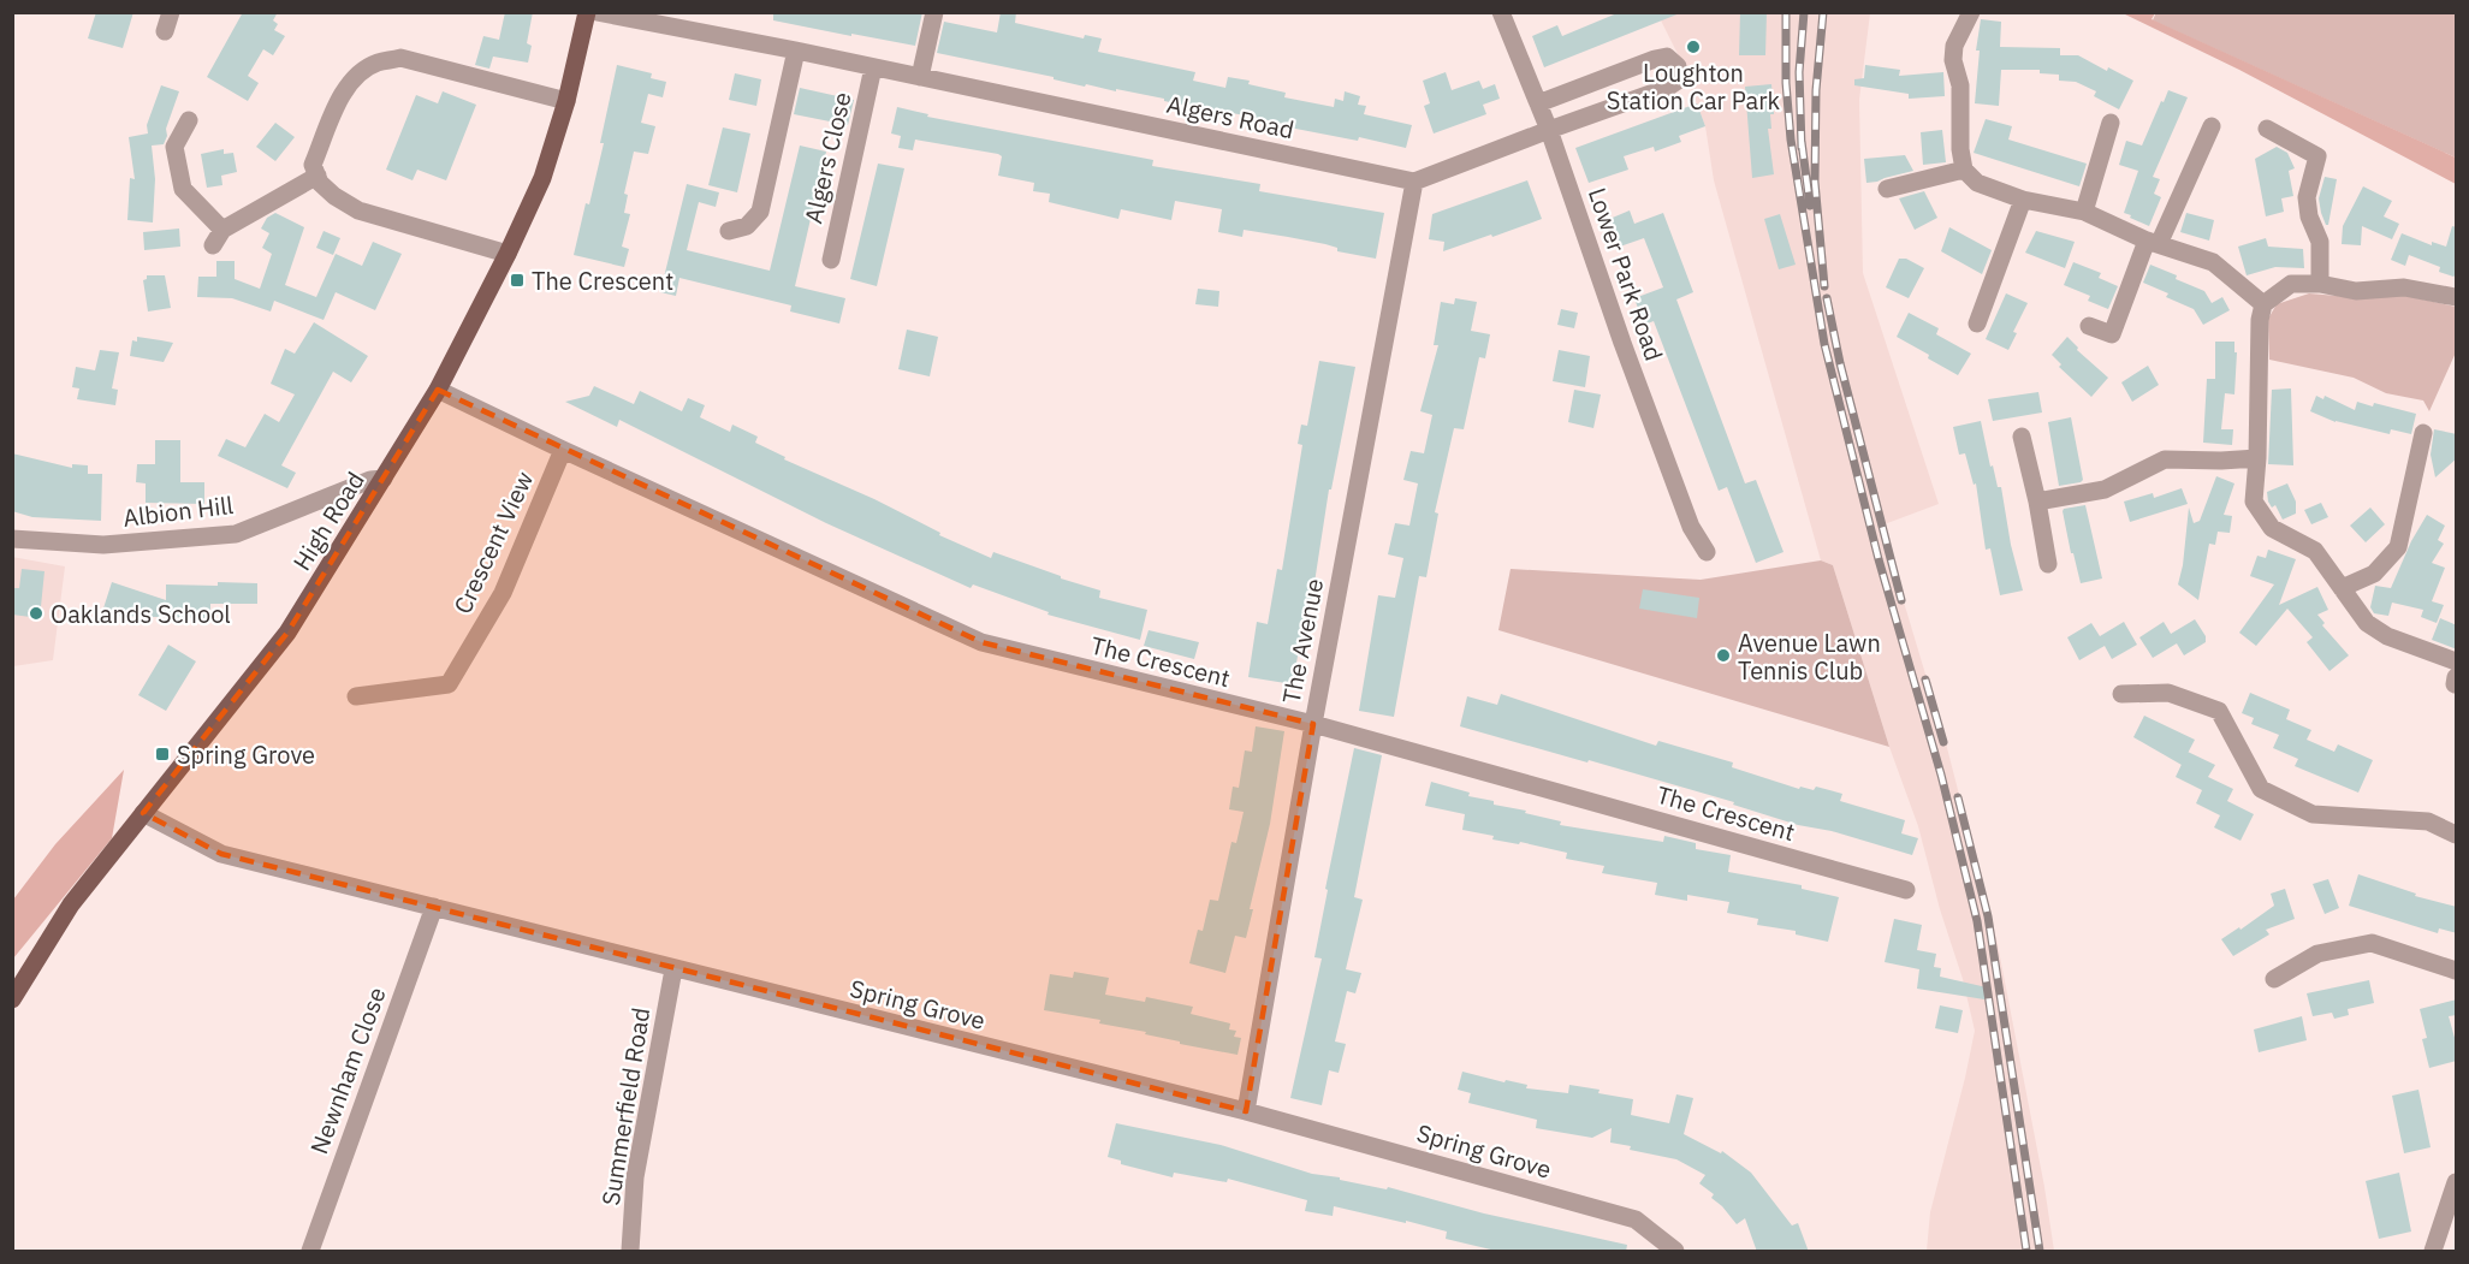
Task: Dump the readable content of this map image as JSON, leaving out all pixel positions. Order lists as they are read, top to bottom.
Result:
{
  "streets": {
    "main road": ["High Road"],
    "street": [
      "Algers Road",
      "Algers Close",
      "Lower Park Road",
      "Albion Hill",
      "Crescent View",
      "The Avenue",
      "The Crescent",
      "Spring Grove",
      "Newnham Close",
      "Summerfield Road"
    ]
  },
  "crossings": [
    ["Algers Road", "Algers Close"],
    ["Algers Road", "The Avenue"],
    ["Albion Hill", "High Road"],
    ["High Road", "The Crescent"],
    ["High Road", "Spring Grove"],
    ["Crescent View", "The Crescent"],
    ["The Avenue", "The Crescent"],
    ["The Avenue", "Spring Grove"],
    ["Spring Grove", "Newnham Close"],
    ["Spring Grove", "Summerfield Road"]
  ],
  "places": {
    "other": ["Loughton Station Car Park", "Oaklands School", "Avenue Lawn Tennis Club"],
    "transit": ["The Crescent", "Spring Grove"]
  }
}
